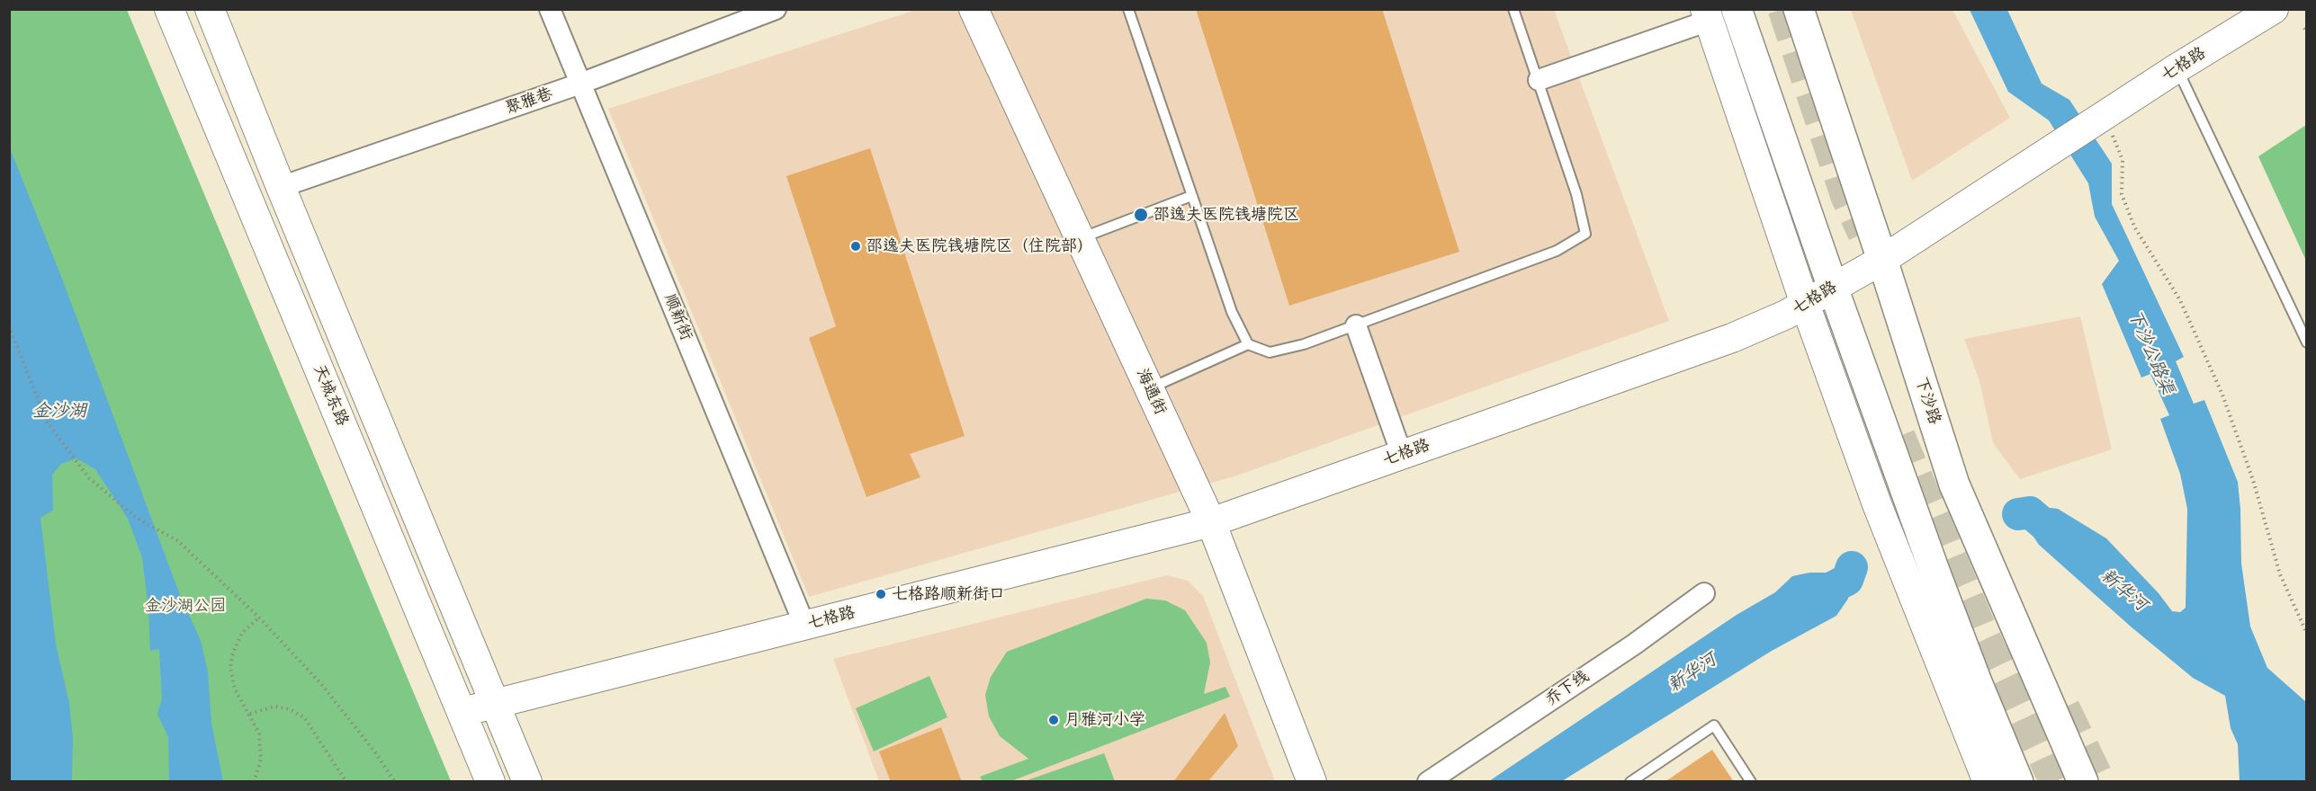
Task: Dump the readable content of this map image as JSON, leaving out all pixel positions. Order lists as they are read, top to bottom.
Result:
{
  "streets": {
    "main road": ["下沙路"],
    "street": [
      "七格路",
      "聚雅巷",
      "顺新街",
      "海通街",
      "天城东路",
      "乔下线"
    ]
  },
  "crossings": [
    ["七格路", "顺新街"],
    ["七格路", "海通街"],
    ["七格路", "天城东路"],
    ["七格路", "下沙路"],
    ["聚雅巷", "顺新街"]
  ],
  "water": ["下沙公路渠", "金沙湖", "新华河"],
  "parks": ["金沙湖公园"],
  "places": [
    "邵逸夫医院钱塘院区",
    "邵逸夫医院钱塘院区（住院部）",
    "七格路顺新街口",
    "月雅河小学"
  ]
}
